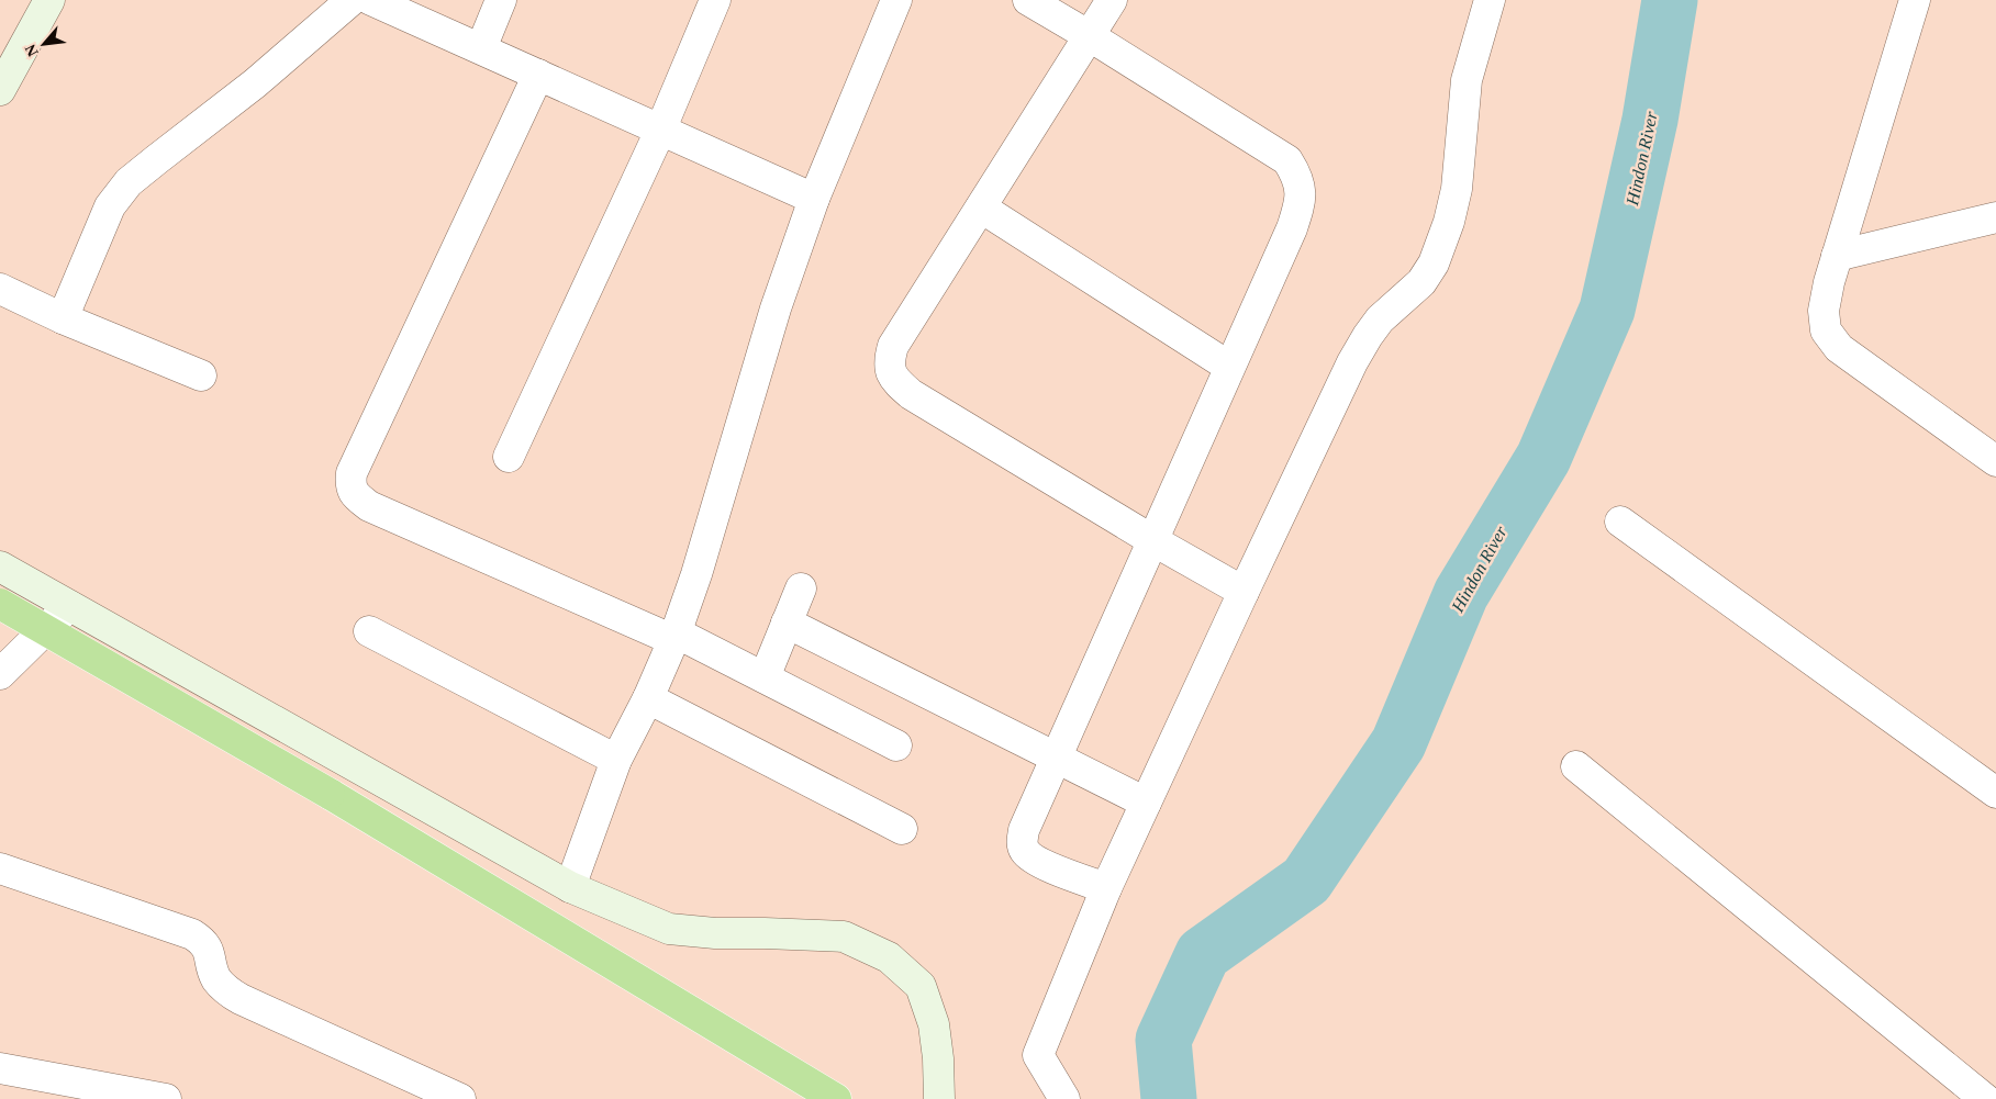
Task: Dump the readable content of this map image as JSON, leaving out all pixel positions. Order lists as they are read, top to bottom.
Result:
{
  "water": ["Hindon River"],
  "north": "bottom left"
}
